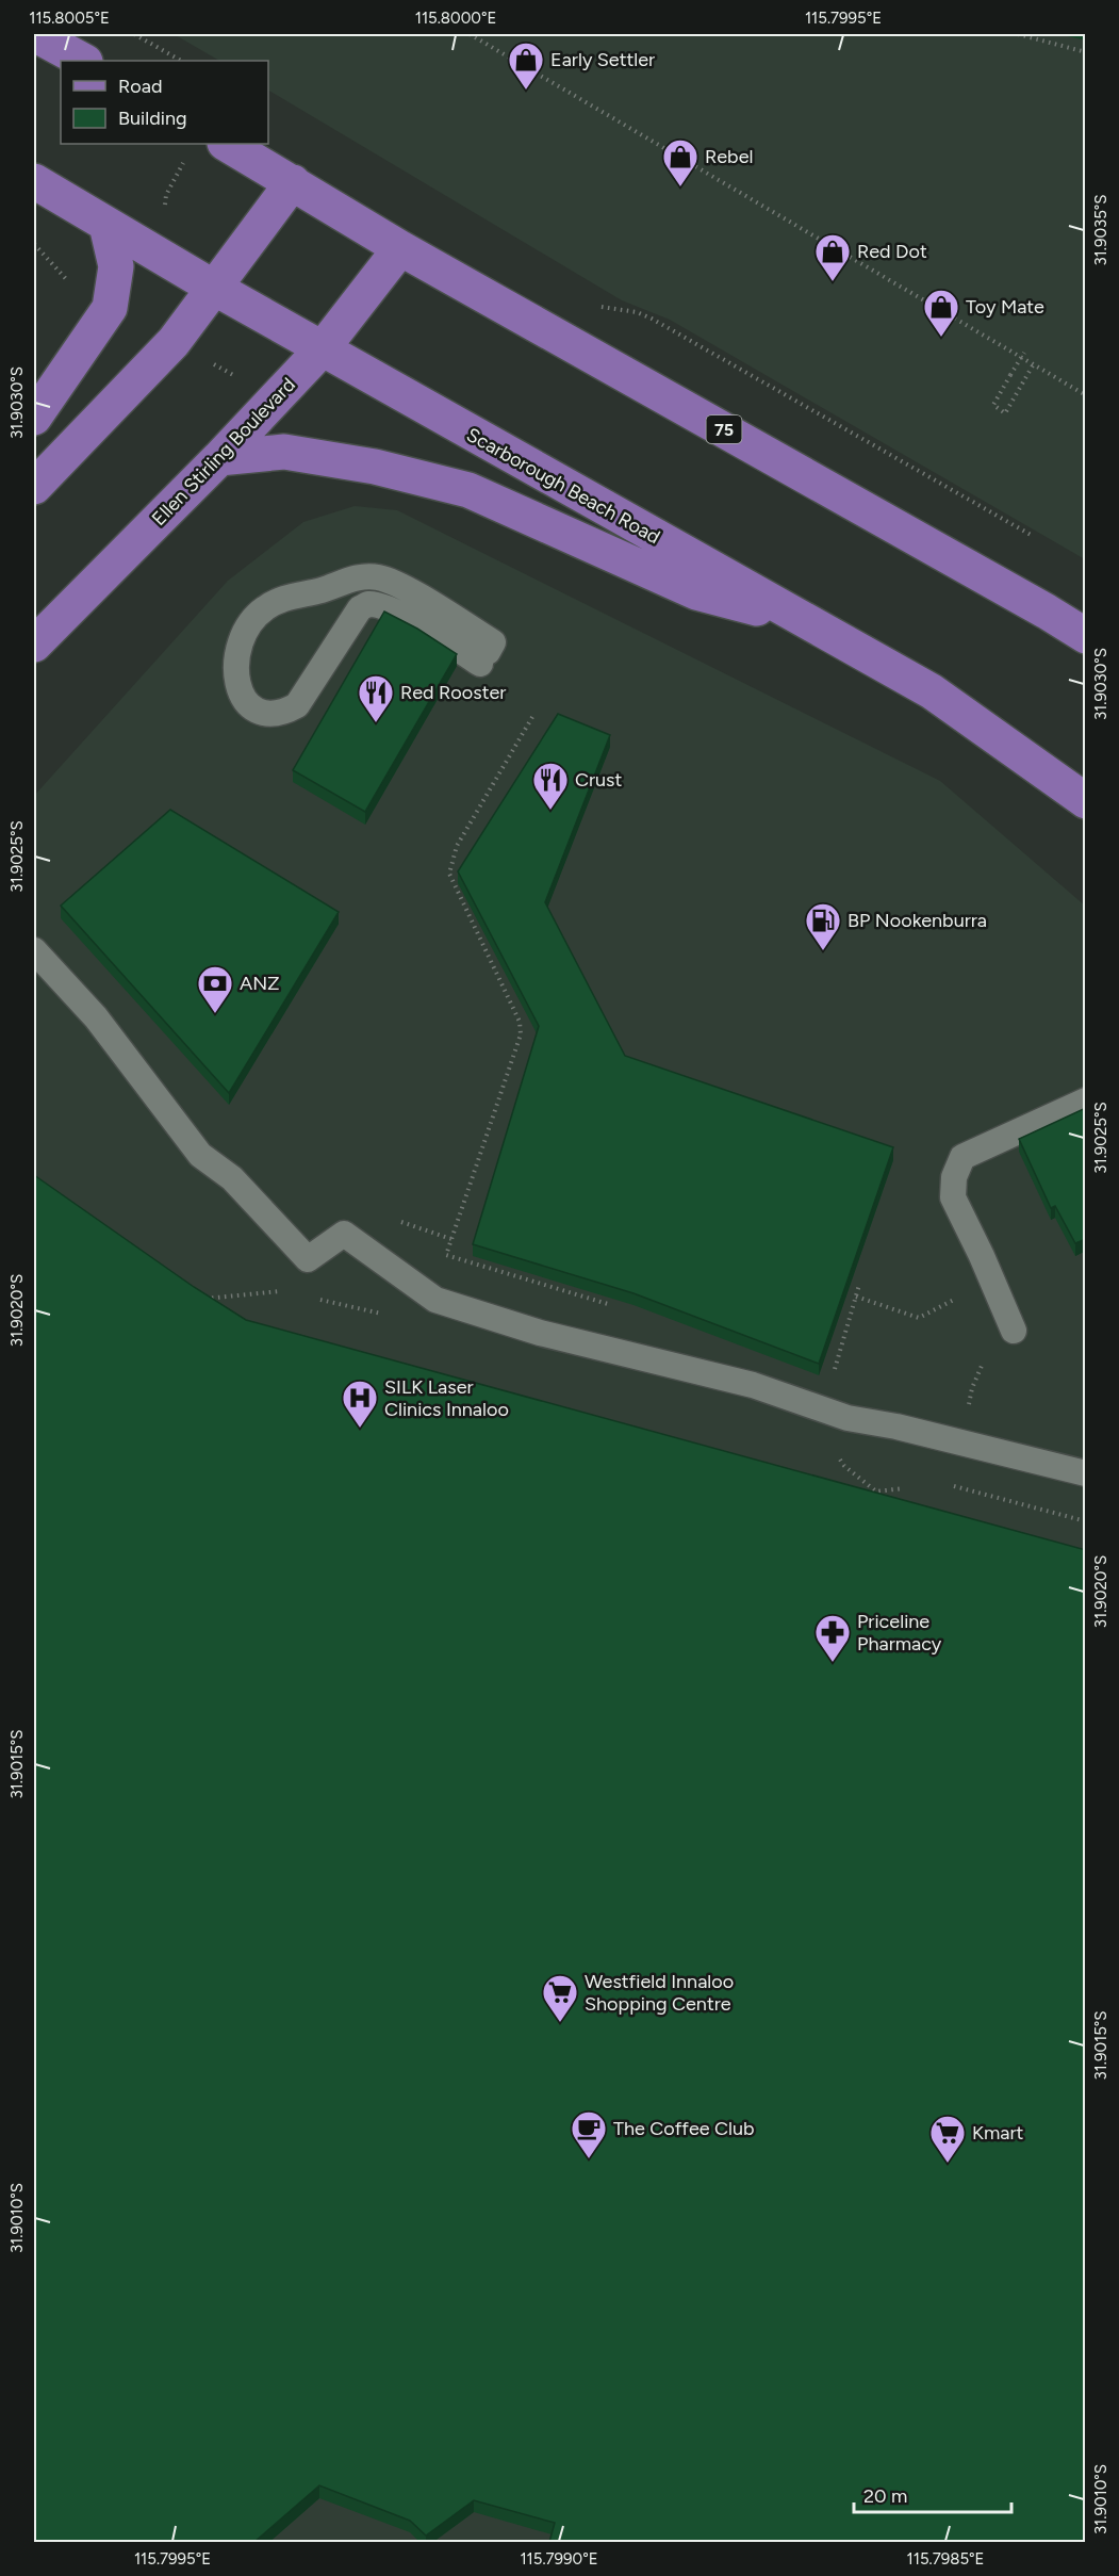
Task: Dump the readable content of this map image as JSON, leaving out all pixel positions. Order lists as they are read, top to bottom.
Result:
{
  "streets": {
    "main road": ["75", "Ellen Stirling Boulevard", "Scarborough Beach Road"]
  },
  "crossings": [
    ["75", "Ellen Stirling Boulevard"],
    ["Ellen Stirling Boulevard", "Scarborough Beach Road"]
  ],
  "places": {
    "shop": [
      "Early Settler",
      "Rebel",
      "Red Dot",
      "Toy Mate"
    ],
    "restaurant": ["Red Rooster", "Crust"],
    "fuel station": ["BP Nookenburra"],
    "bank": ["ANZ"],
    "hospital": ["SILK Laser Clinics Innaloo"],
    "pharmacy": ["Priceline Pharmacy"],
    "supermarket": ["Westfield Innaloo Shopping Centre", "Kmart"],
    "cafe": ["The Coffee Club"]
  },
  "legend": ["Road", "Building"],
  "scale_bar": "20 m",
  "coordinates": [
    "115.8005°E",
    "115.8000°E",
    "115.7995°E",
    "31.9035°S",
    "31.9030°S",
    "31.9025°S",
    "31.9020°S",
    "31.9015°S",
    "31.9010°S",
    "115.7990°E",
    "115.7985°E"
  ]
}
